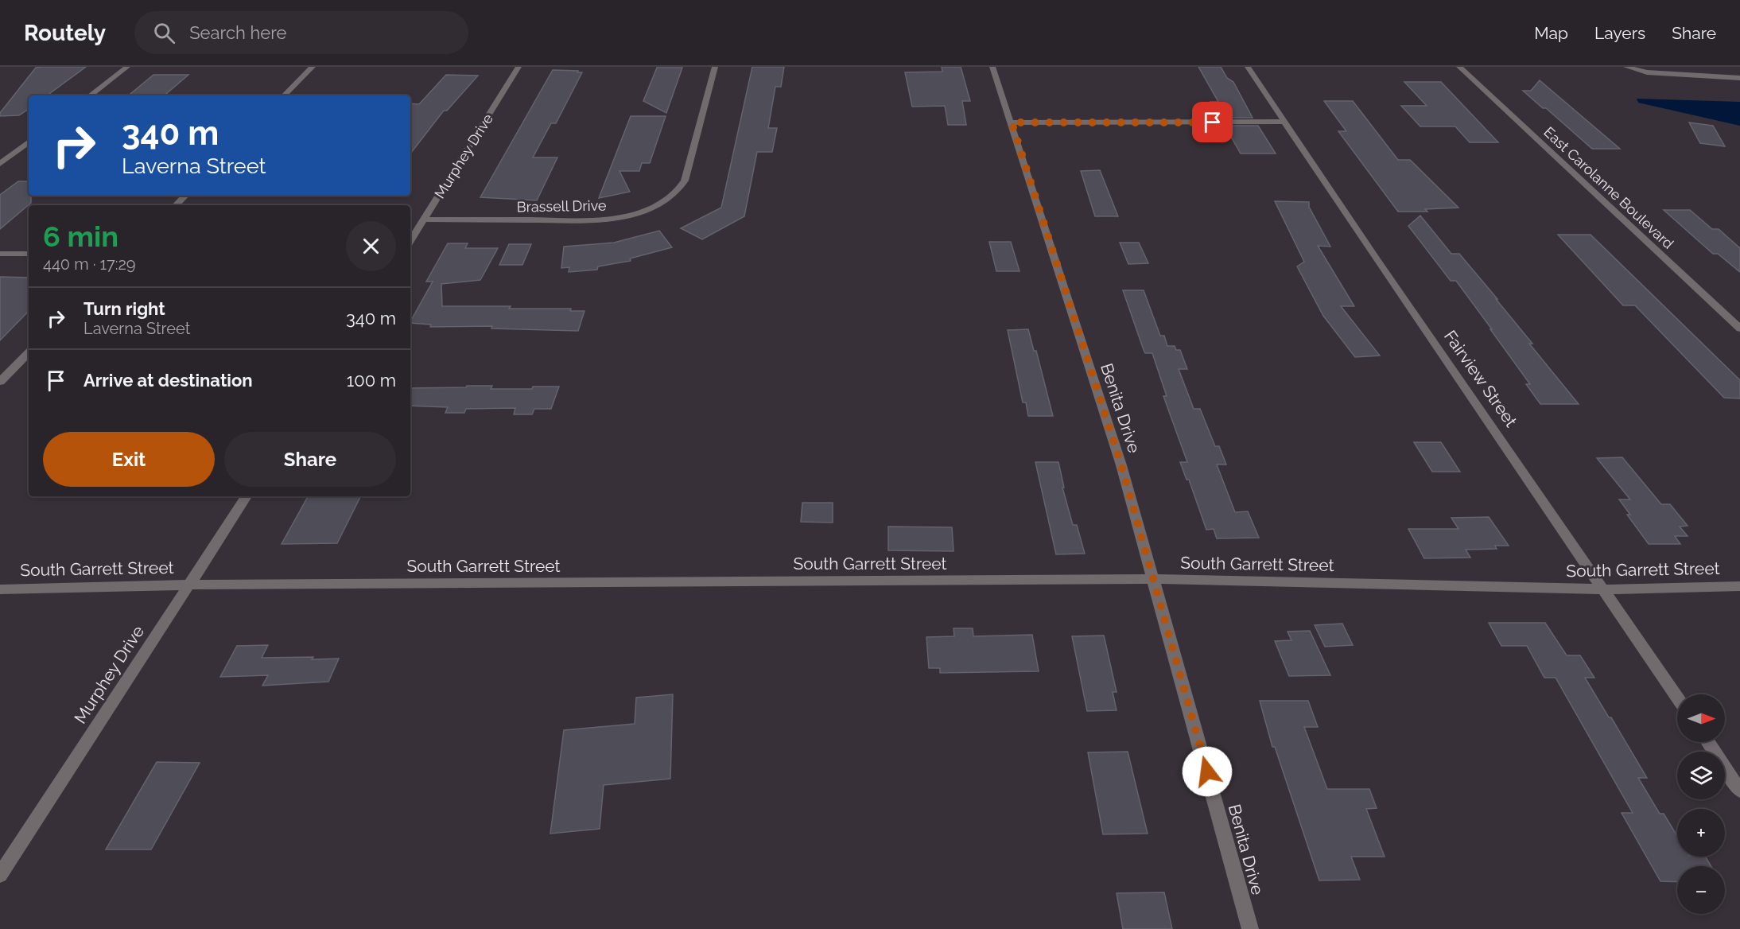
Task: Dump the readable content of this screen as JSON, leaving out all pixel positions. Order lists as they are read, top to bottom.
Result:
{
  "streets": {
    "street": [
      "Murphey Drive",
      "East Carolanne Boulevard",
      "Brassell Drive",
      "Fairview Street",
      "Benita Drive",
      "South Garrett Street"
    ]
  },
  "crossings": [
    ["Murphey Drive", "Brassell Drive"],
    ["Murphey Drive", "South Garrett Street"],
    ["Fairview Street", "South Garrett Street"],
    ["Benita Drive", "South Garrett Street"]
  ],
  "north": "right",
  "page": {
    "header": "Routely",
    "search": "Search here",
    "nav": ["Map", "Layers", "Share"],
    "turn": ["340 m", "Laverna Street"],
    "heading": ["6 min", "440 m · 17:29"],
    "list": [
      {
        "name": "Turn right",
        "note": "Laverna Street",
        "value": "340 m"
      },
      {
        "name": "Arrive at destination",
        "value": "100 m"
      }
    ],
    "buttons": ["Exit", "Share"],
    "map_buttons": ["+", "−"]
  }
}
